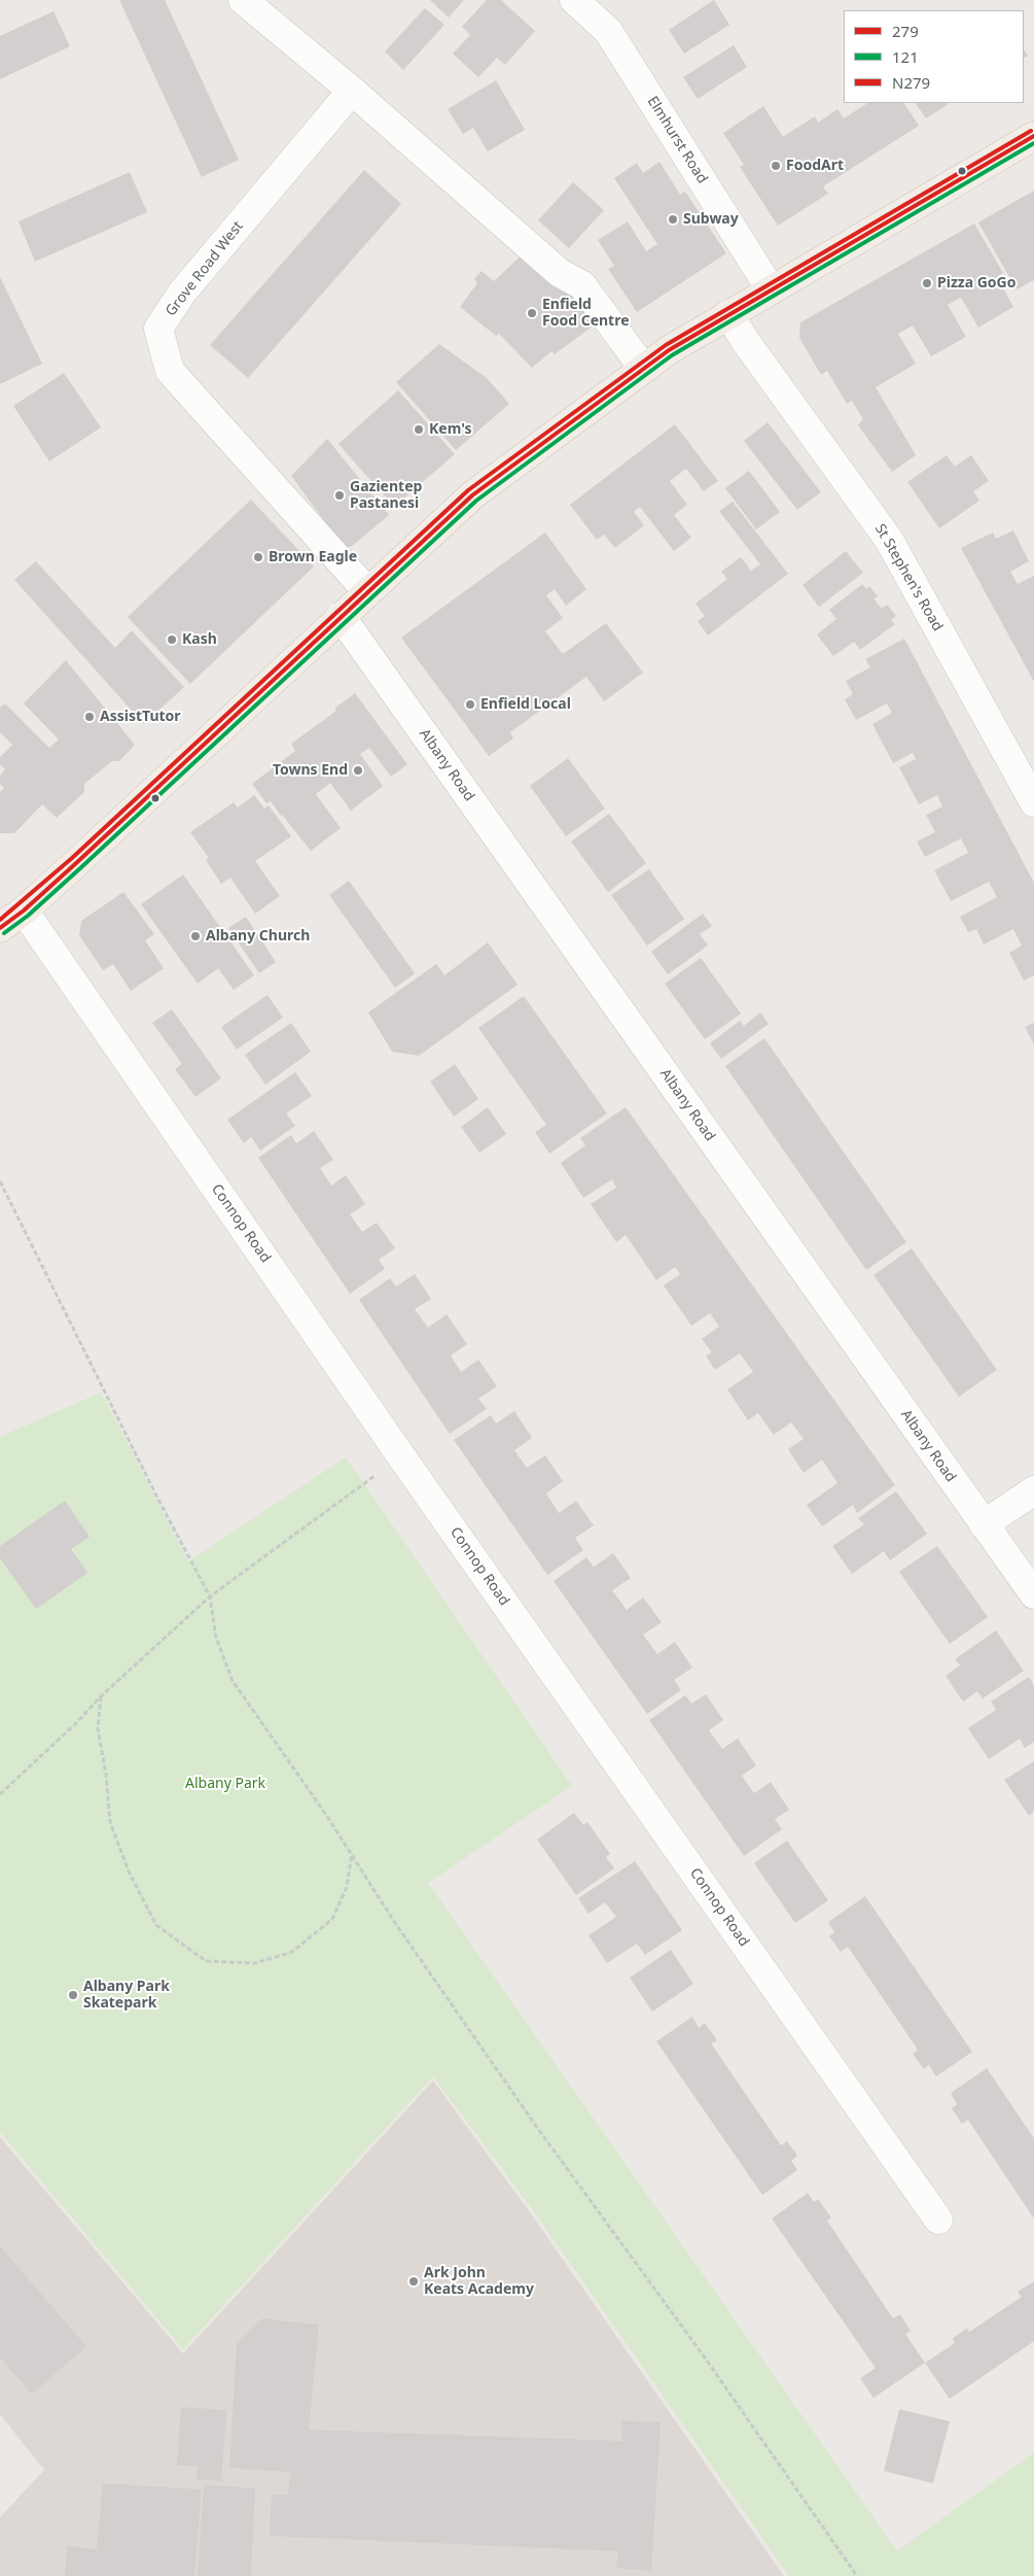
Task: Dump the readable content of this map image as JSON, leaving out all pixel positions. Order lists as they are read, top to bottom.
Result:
{
  "streets": {
    "street": [
      "Elmhurst Road",
      "Grove Road West",
      "St Stephen's Road",
      "Albany Road",
      "Connop Road"
    ]
  },
  "parks": ["Albany Park"],
  "places": [
    "FoodArt",
    "Subway",
    "Pizza GoGo",
    "Enfield Food Centre",
    "Kem's",
    "Gazientep Pastanesi",
    "Brown Eagle",
    "Kash",
    "Enfield Local",
    "AssistTutor",
    "Towns End",
    "Albany Church",
    "Albany Park Skatepark",
    "Ark John Keats Academy"
  ],
  "lines": ["transit line N279", "transit line 279", "transit line 121"],
  "legend": ["279", "121", "N279"]
}
